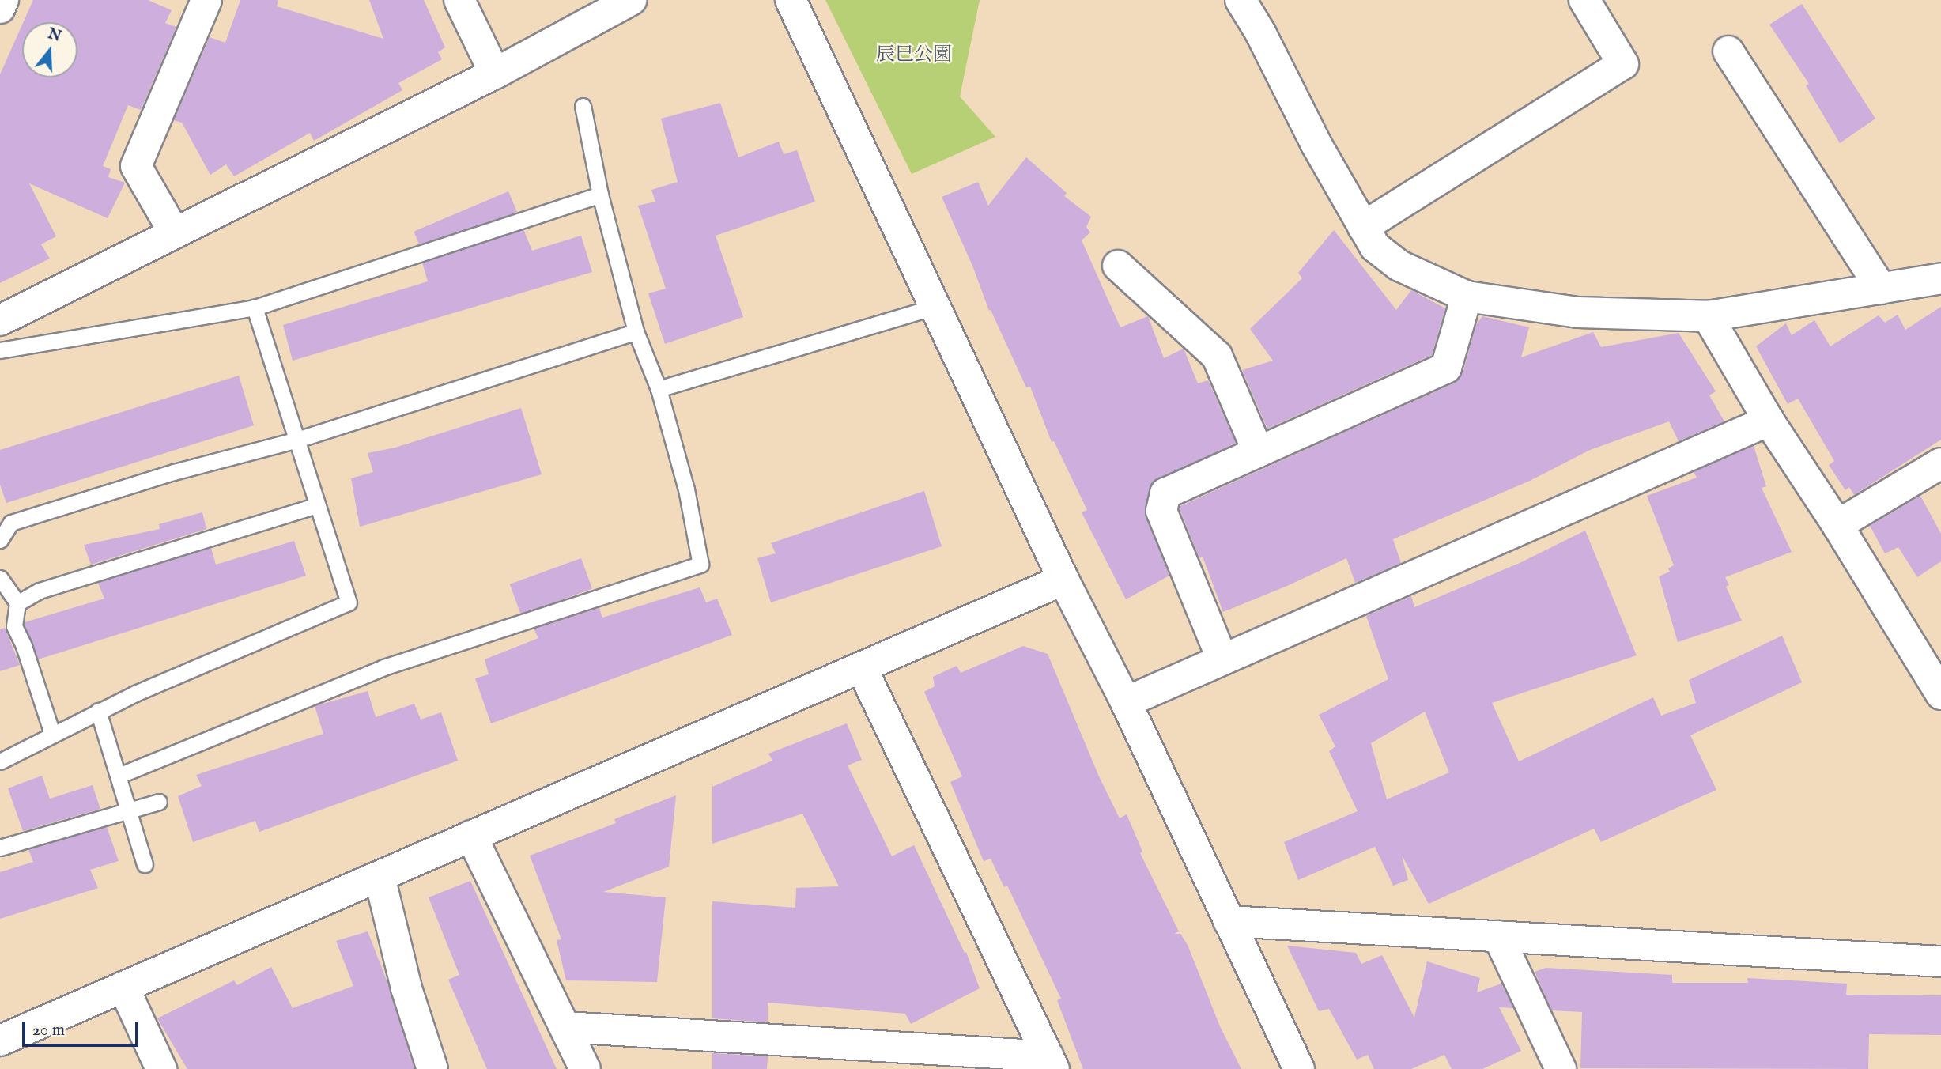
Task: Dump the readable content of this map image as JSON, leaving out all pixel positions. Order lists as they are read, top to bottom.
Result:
{
  "parks": ["辰巳公園"],
  "scale_bar": "20 m",
  "north": "top"
}
